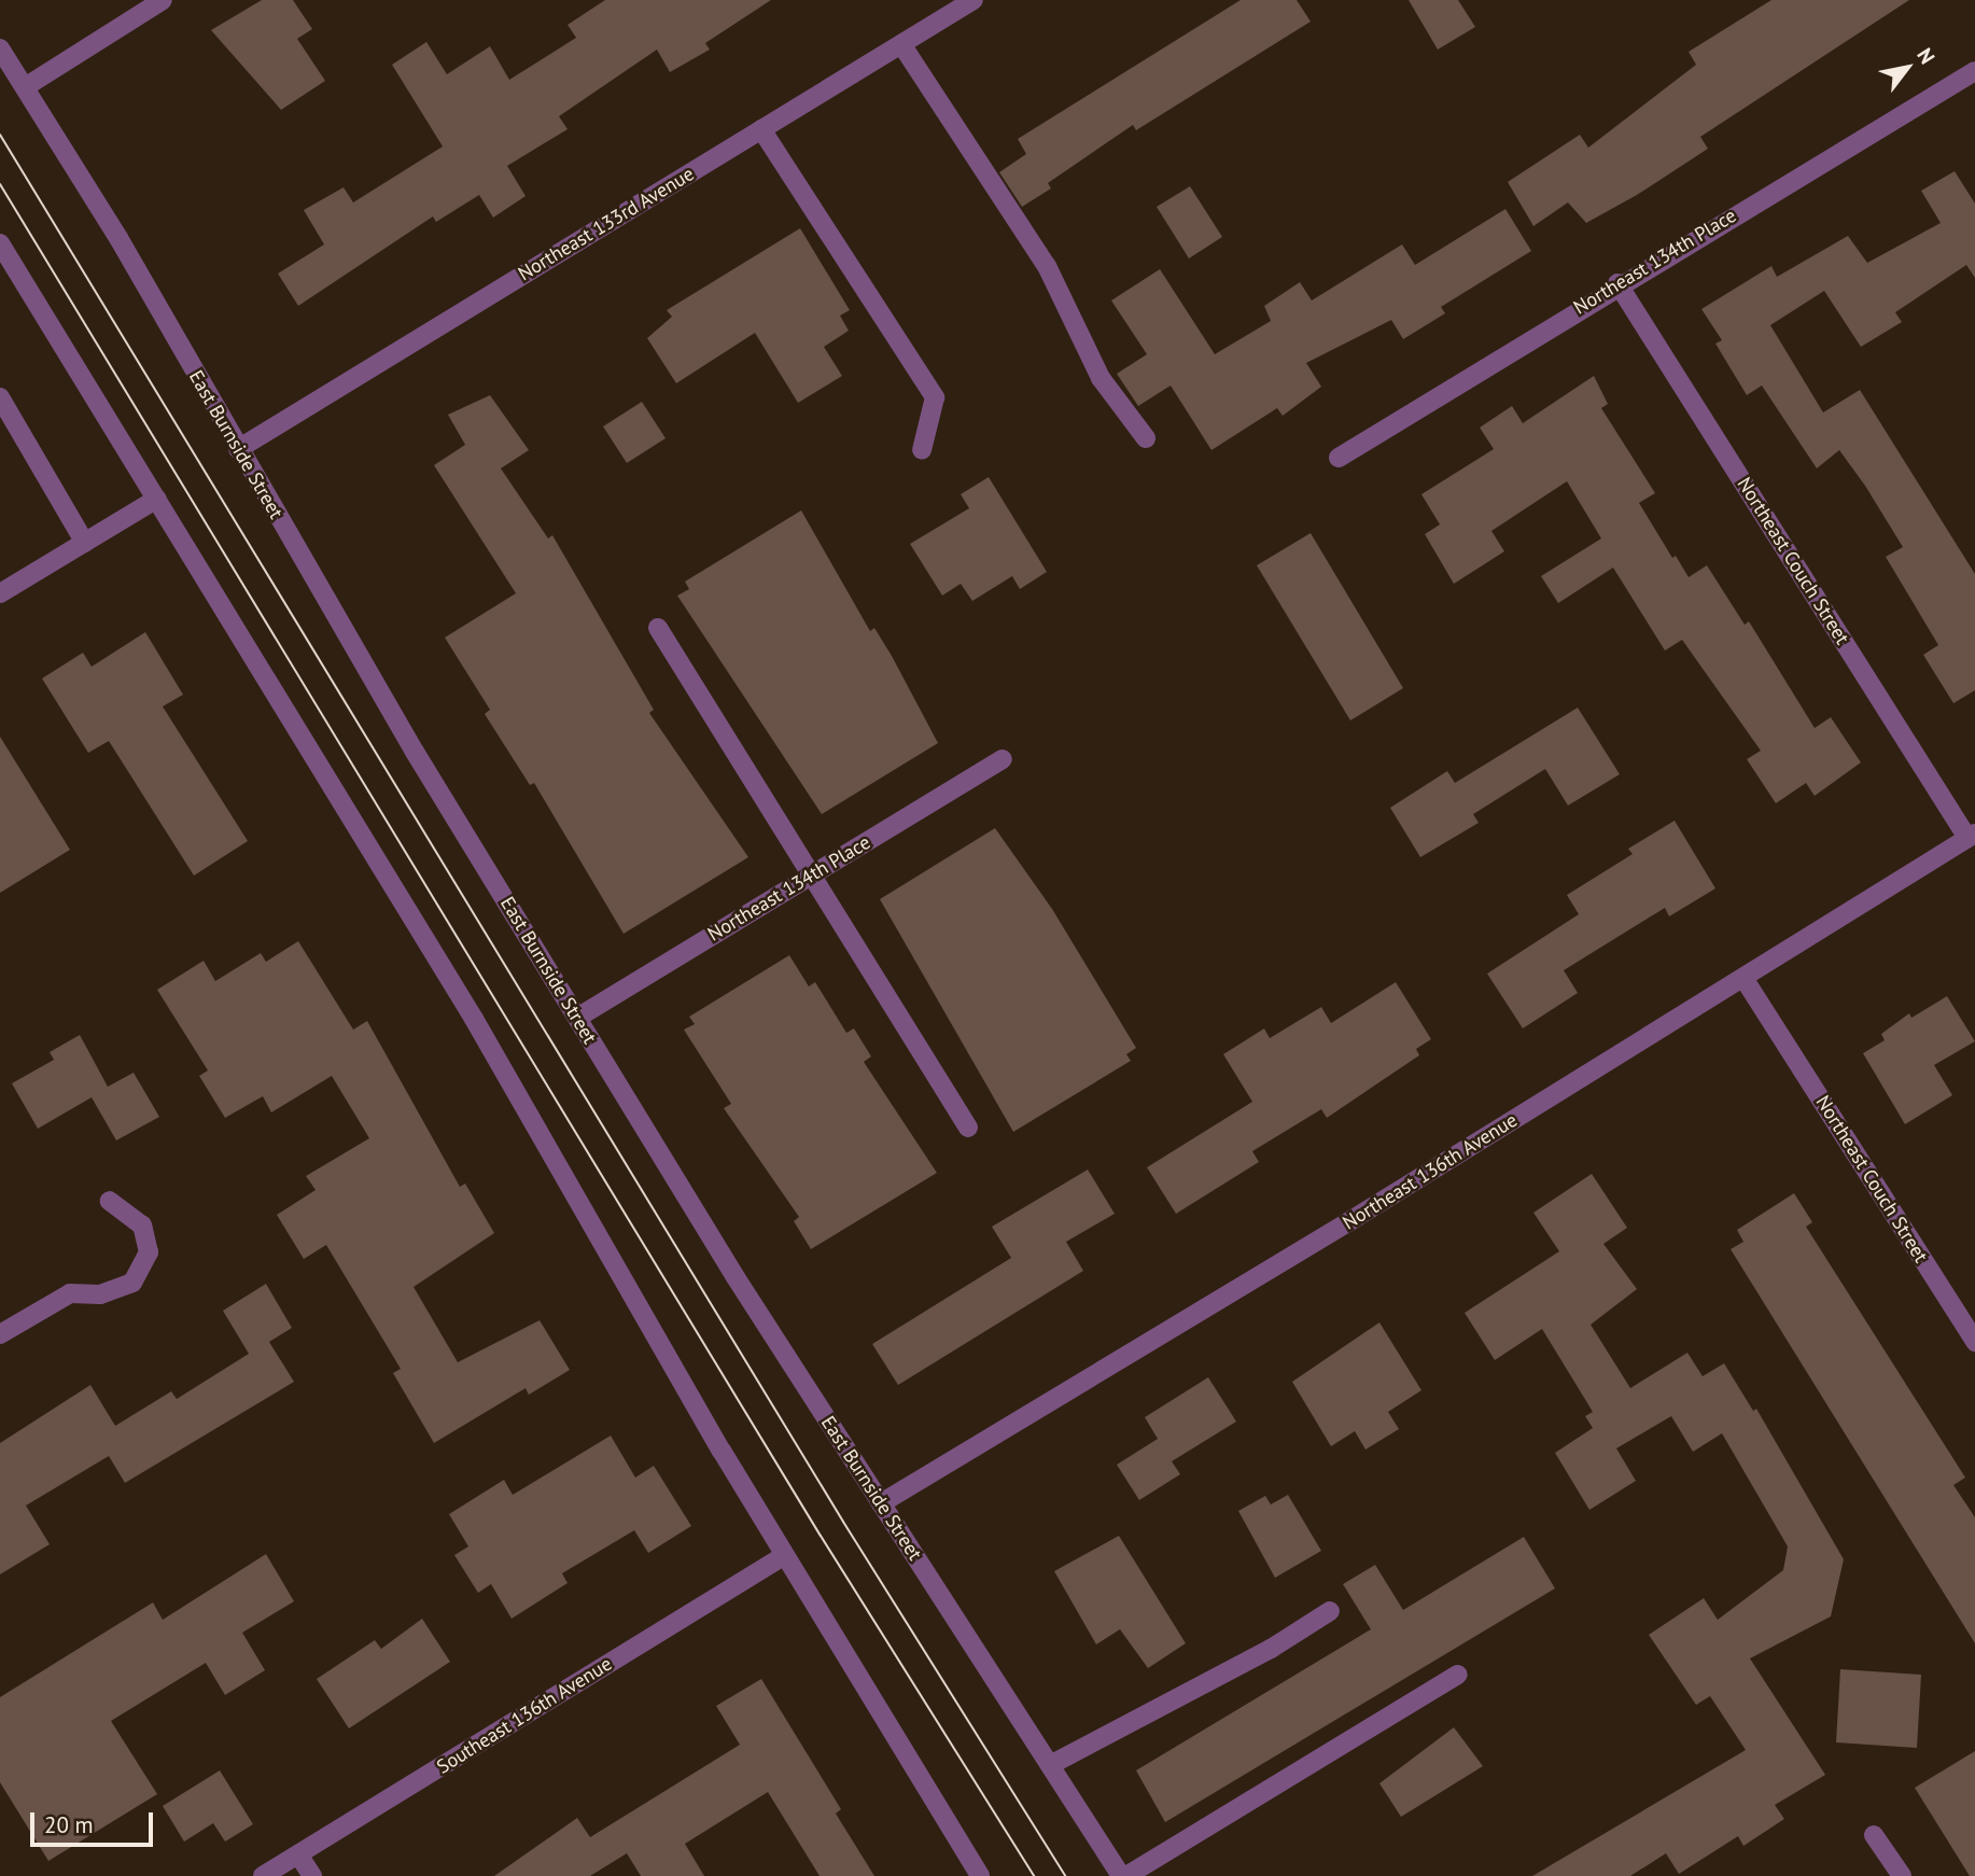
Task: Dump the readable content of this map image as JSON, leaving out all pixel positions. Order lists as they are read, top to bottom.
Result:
{
  "streets": {
    "street": [
      "Northeast 133rd Avenue",
      "Northeast 134th Place",
      "East Burnside Street",
      "Northeast Couch Street",
      "Northeast 136th Avenue",
      "Southeast 136th Avenue"
    ]
  },
  "crossings": [
    ["Northeast 133rd Avenue", "East Burnside Street"],
    ["Northeast 134th Place", "East Burnside Street"],
    ["Northeast 134th Place", "Northeast Couch Street"],
    ["East Burnside Street", "Northeast 136th Avenue"],
    ["Northeast Couch Street", "Northeast 136th Avenue"]
  ],
  "scale_bar": "20 m",
  "north": "top right"
}
